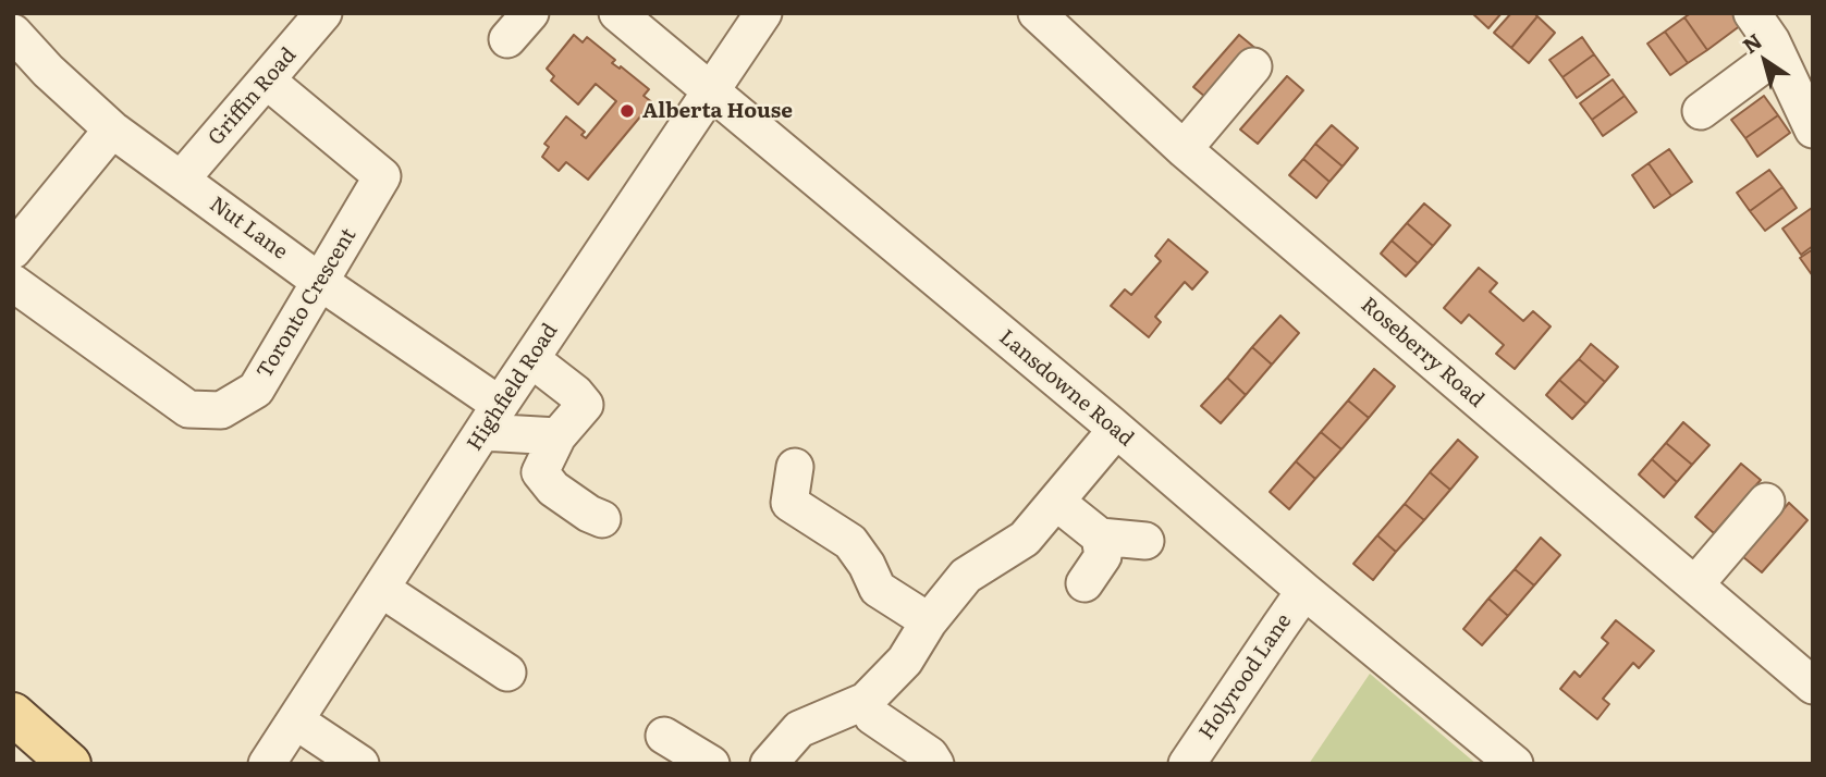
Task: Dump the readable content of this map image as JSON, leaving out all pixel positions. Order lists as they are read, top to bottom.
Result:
{
  "streets": {
    "street": [
      "Griffin Road",
      "Nut Lane",
      "Toronto Crescent",
      "Roseberry Road",
      "Highfield Road",
      "Lansdowne Road",
      "Holyrood Lane"
    ]
  },
  "crossings": [
    ["Griffin Road", "Nut Lane"],
    ["Griffin Road", "Toronto Crescent"],
    ["Nut Lane", "Toronto Crescent"],
    ["Nut Lane", "Highfield Road"],
    ["Highfield Road", "Lansdowne Road"],
    ["Lansdowne Road", "Holyrood Lane"]
  ],
  "places": ["Alberta House"],
  "north": "top left"
}
